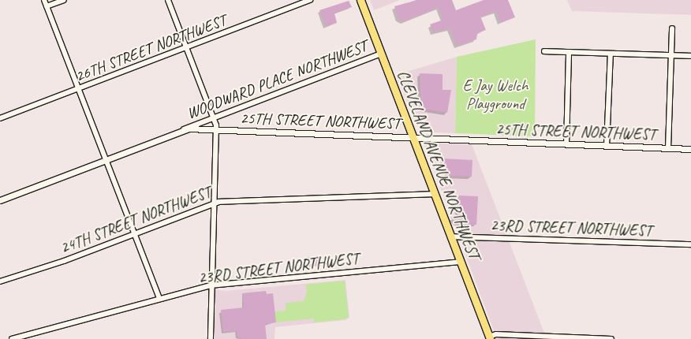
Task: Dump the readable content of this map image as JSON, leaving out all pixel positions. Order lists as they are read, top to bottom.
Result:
{
  "streets": {
    "main road": ["CLEVELAND AVENUE NORTHWEST"],
    "street": [
      "26TH STREET NORTHWEST",
      "WOODWARD PLACE NORTHWEST",
      "25TH STREET NORTHWEST",
      "24TH STREET NORTHWEST",
      "23RD STREET NORTHWEST"
    ]
  },
  "crossings": [
    ["WOODWARD PLACE NORTHWEST", "25TH STREET NORTHWEST"],
    ["WOODWARD PLACE NORTHWEST", "CLEVELAND AVENUE NORTHWEST"],
    ["25TH STREET NORTHWEST", "CLEVELAND AVENUE NORTHWEST"],
    ["CLEVELAND AVENUE NORTHWEST", "24TH STREET NORTHWEST"],
    ["CLEVELAND AVENUE NORTHWEST", "23RD STREET NORTHWEST"]
  ],
  "parks": ["E Jay Welch Playground"]
}
